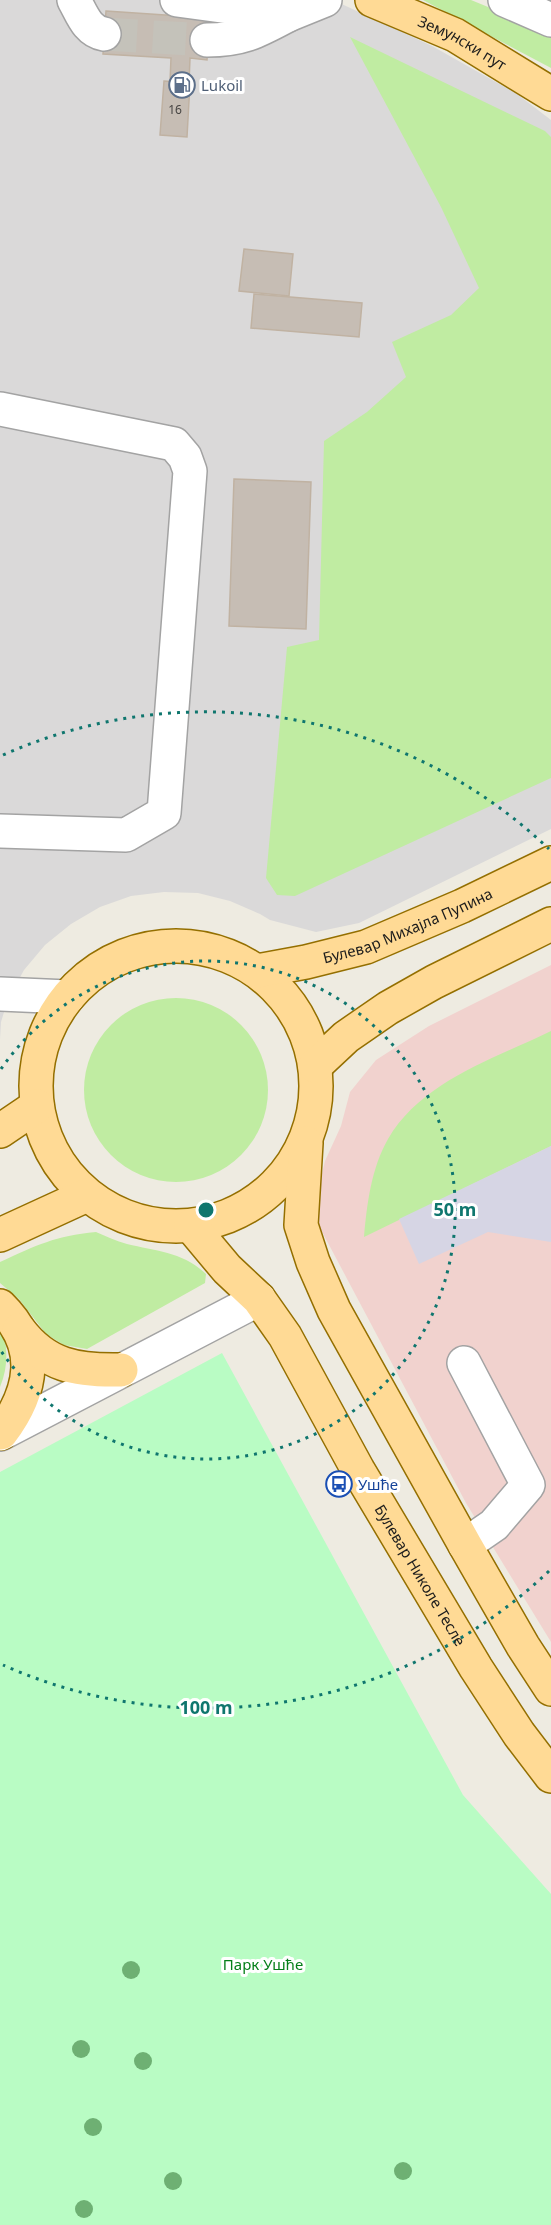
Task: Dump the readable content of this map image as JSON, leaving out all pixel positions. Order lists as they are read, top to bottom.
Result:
{
  "streets": {
    "main road": ["Земунски пут", "Булевар Михајла Пупина", "Булевар Николе Тесле"]
  },
  "parks": ["Парк Ушће"],
  "places": {
    "fuel station": ["Lukoil"],
    "bus stop": ["Ушће"]
  },
  "house_numbers": ["16"],
  "rings": ["50 m", "100 m"]
}
